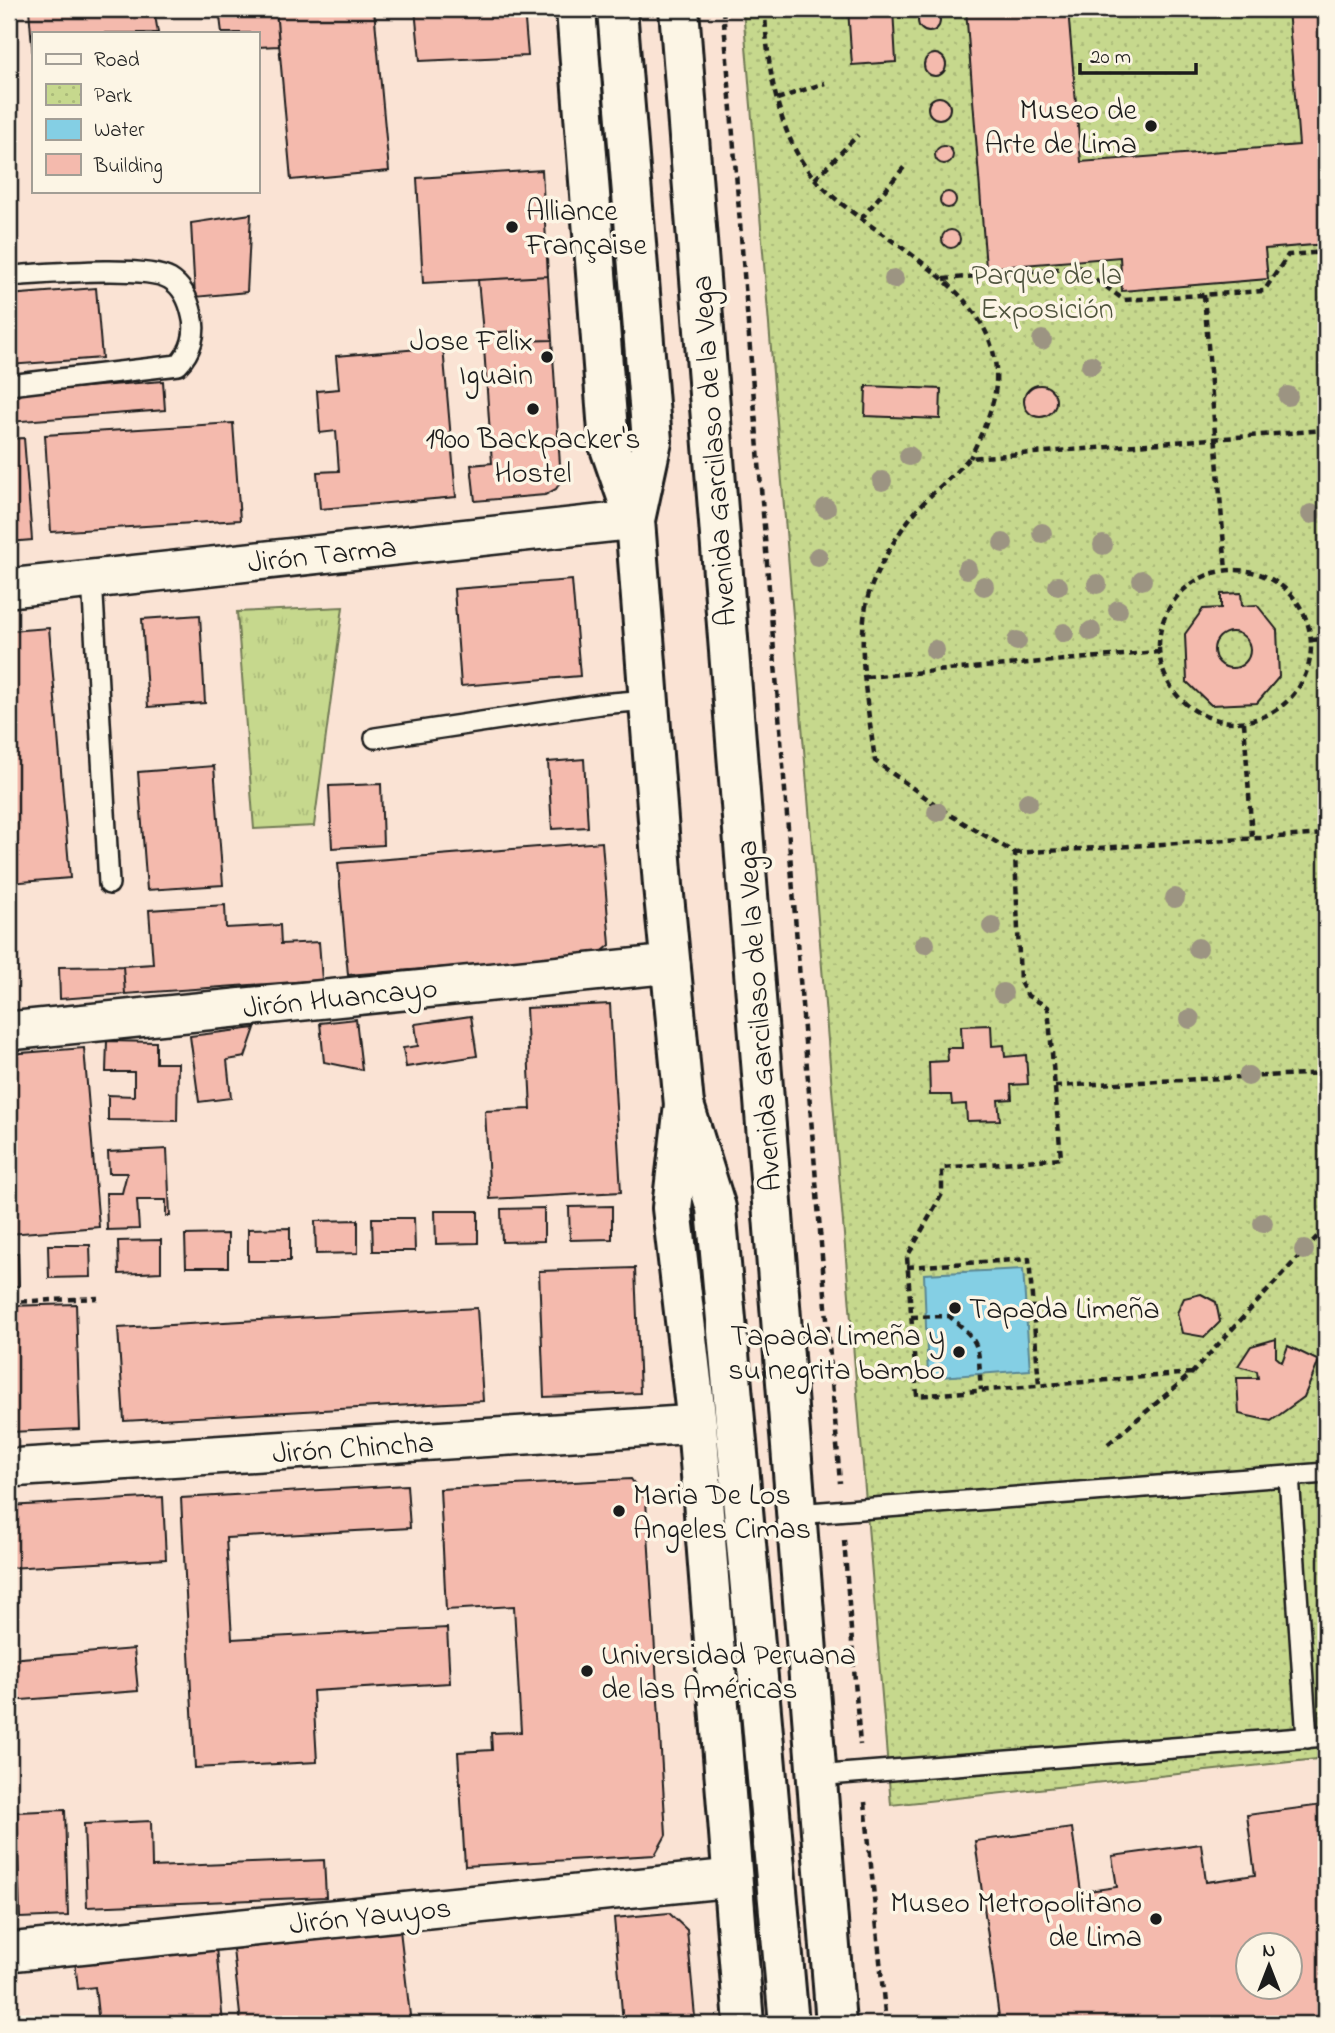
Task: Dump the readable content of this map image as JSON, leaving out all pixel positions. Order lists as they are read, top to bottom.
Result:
{
  "streets": {
    "main road": ["Avenida Garcilaso de la Vega"],
    "street": [
      "Jirón Tarma",
      "Jirón Huancayo",
      "Jirón Chincha",
      "Jirón Yauyos"
    ]
  },
  "crossings": [
    ["Avenida Garcilaso de la Vega", "Jirón Tarma"],
    ["Avenida Garcilaso de la Vega", "Jirón Huancayo"],
    ["Avenida Garcilaso de la Vega", "Jirón Chincha"],
    ["Avenida Garcilaso de la Vega", "Jirón Yauyos"]
  ],
  "parks": ["Parque de la Exposición"],
  "places": [
    "Museo de Arte de Lima",
    "Alliance Française",
    "Jose Felix Iguain",
    "1900 Backpacker's Hostel",
    "Tapada Limeña",
    "Tapada Limeña y su negrita bambo",
    "Maria De Los Angeles Cimas",
    "Universidad Peruana de las Américas",
    "Museo Metropolitano de Lima"
  ],
  "legend": [
    "Road",
    "Park",
    "Water",
    "Building"
  ],
  "scale_bar": "20 m",
  "north": "top"
}
